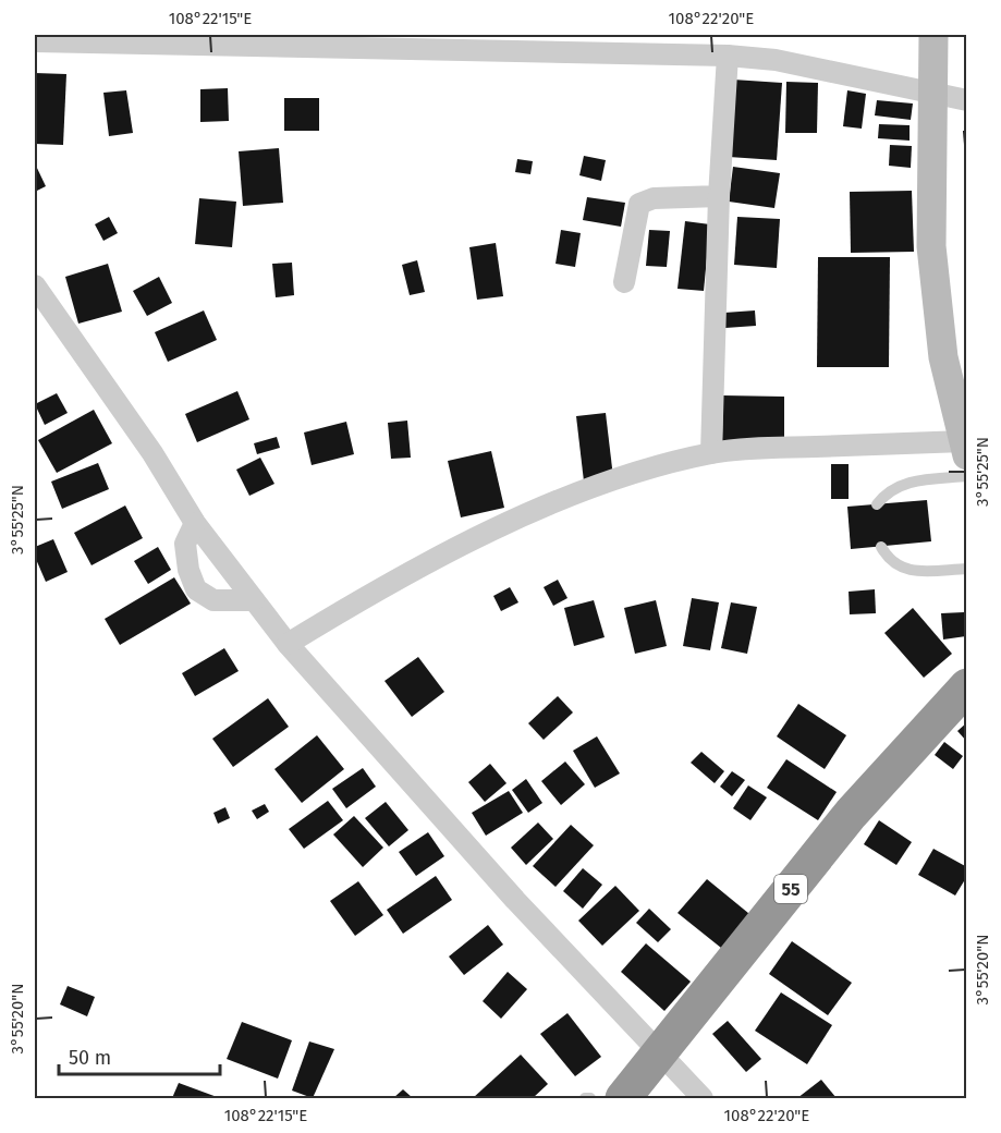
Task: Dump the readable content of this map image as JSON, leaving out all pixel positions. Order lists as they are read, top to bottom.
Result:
{
  "streets": {
    "highway": ["55"]
  },
  "scale_bar": "50 m",
  "coordinates": [
    "108°22'15\"E",
    "108°22'20\"E",
    "3°55'25\"N",
    "3°55'20\"N"
  ]
}
